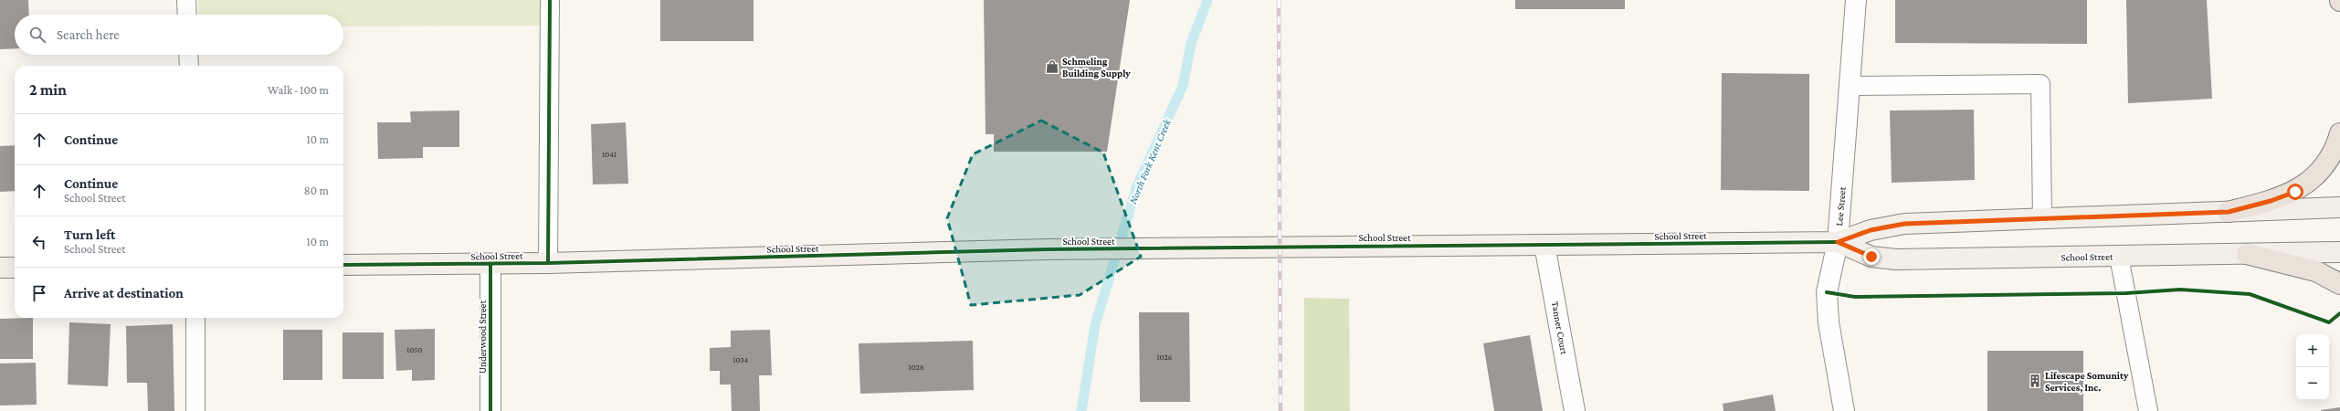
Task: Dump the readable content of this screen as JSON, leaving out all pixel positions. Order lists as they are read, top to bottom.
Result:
{
  "streets": {
    "main road": ["School Street"],
    "street": ["Lee Street", "Tanner Court", "Underwood Street"]
  },
  "crossings": [
    ["Lee Street", "School Street"],
    ["School Street", "Tanner Court"],
    ["School Street", "Underwood Street"]
  ],
  "water": ["North Fork Kent Creek"],
  "places": {
    "shop": ["Schmeling Building Supply"],
    "building": ["Lifescape Somunity Services, Inc."]
  },
  "house_numbers": [
    "1041",
    "1050",
    "1026",
    "1034",
    "1028"
  ],
  "page": {
    "search": "Search here",
    "heading": ["2 min", "Walk · 100 m"],
    "list": [
      ["Continue", "10 m"],
      ["Continue", "School Street", "80 m"],
      ["Turn left", "School Street", "10 m"],
      "Arrive at destination"
    ],
    "map_buttons": ["+", "−"]
  }
}
